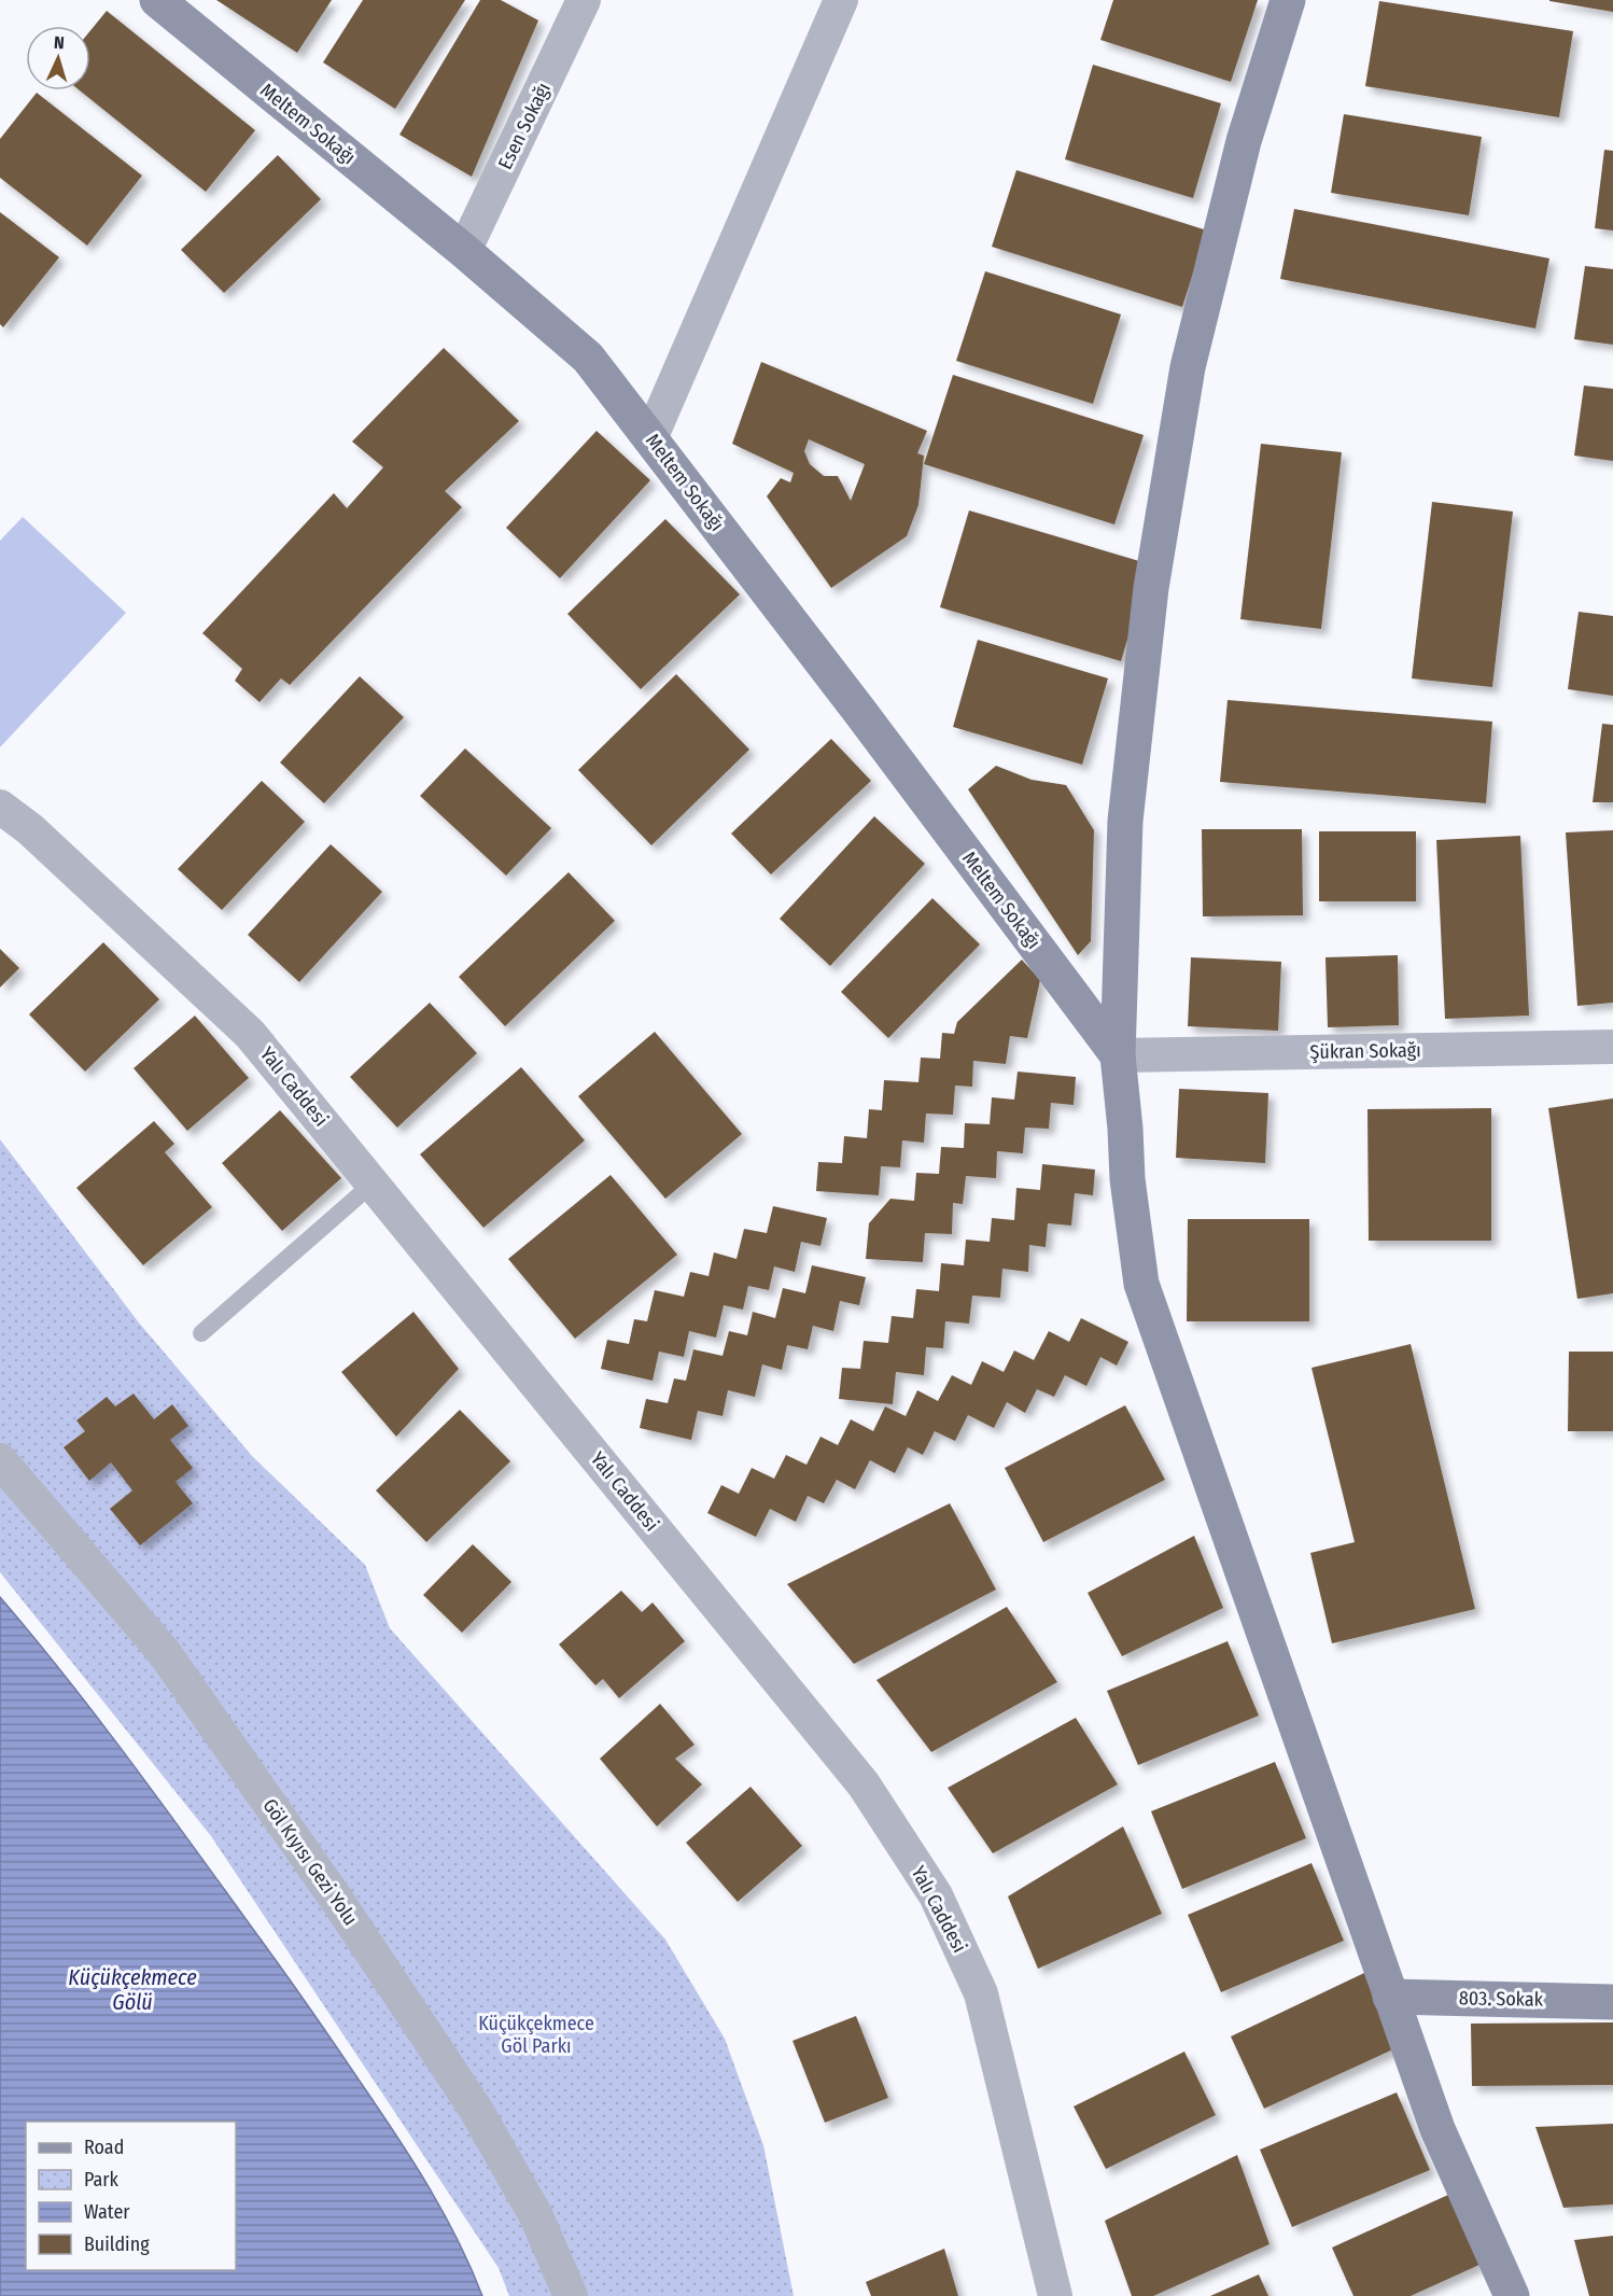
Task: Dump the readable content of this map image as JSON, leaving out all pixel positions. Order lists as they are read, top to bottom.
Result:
{
  "streets": {
    "street": [
      "Meltem Sokağı",
      "Esen Sokağı",
      "Şükran Sokağı",
      "Yalı Caddesi",
      "Göl Kıyısı Gezi Yolu",
      "803. Sokak"
    ]
  },
  "crossings": [
    ["Meltem Sokağı", "Esen Sokağı"],
    ["Meltem Sokağı", "Şükran Sokağı"]
  ],
  "water": ["Küçükçekmece Gölü"],
  "parks": ["Küçükçekmece Göl Parkı"],
  "legend": [
    "Road",
    "Park",
    "Water",
    "Building"
  ],
  "north": "top"
}
